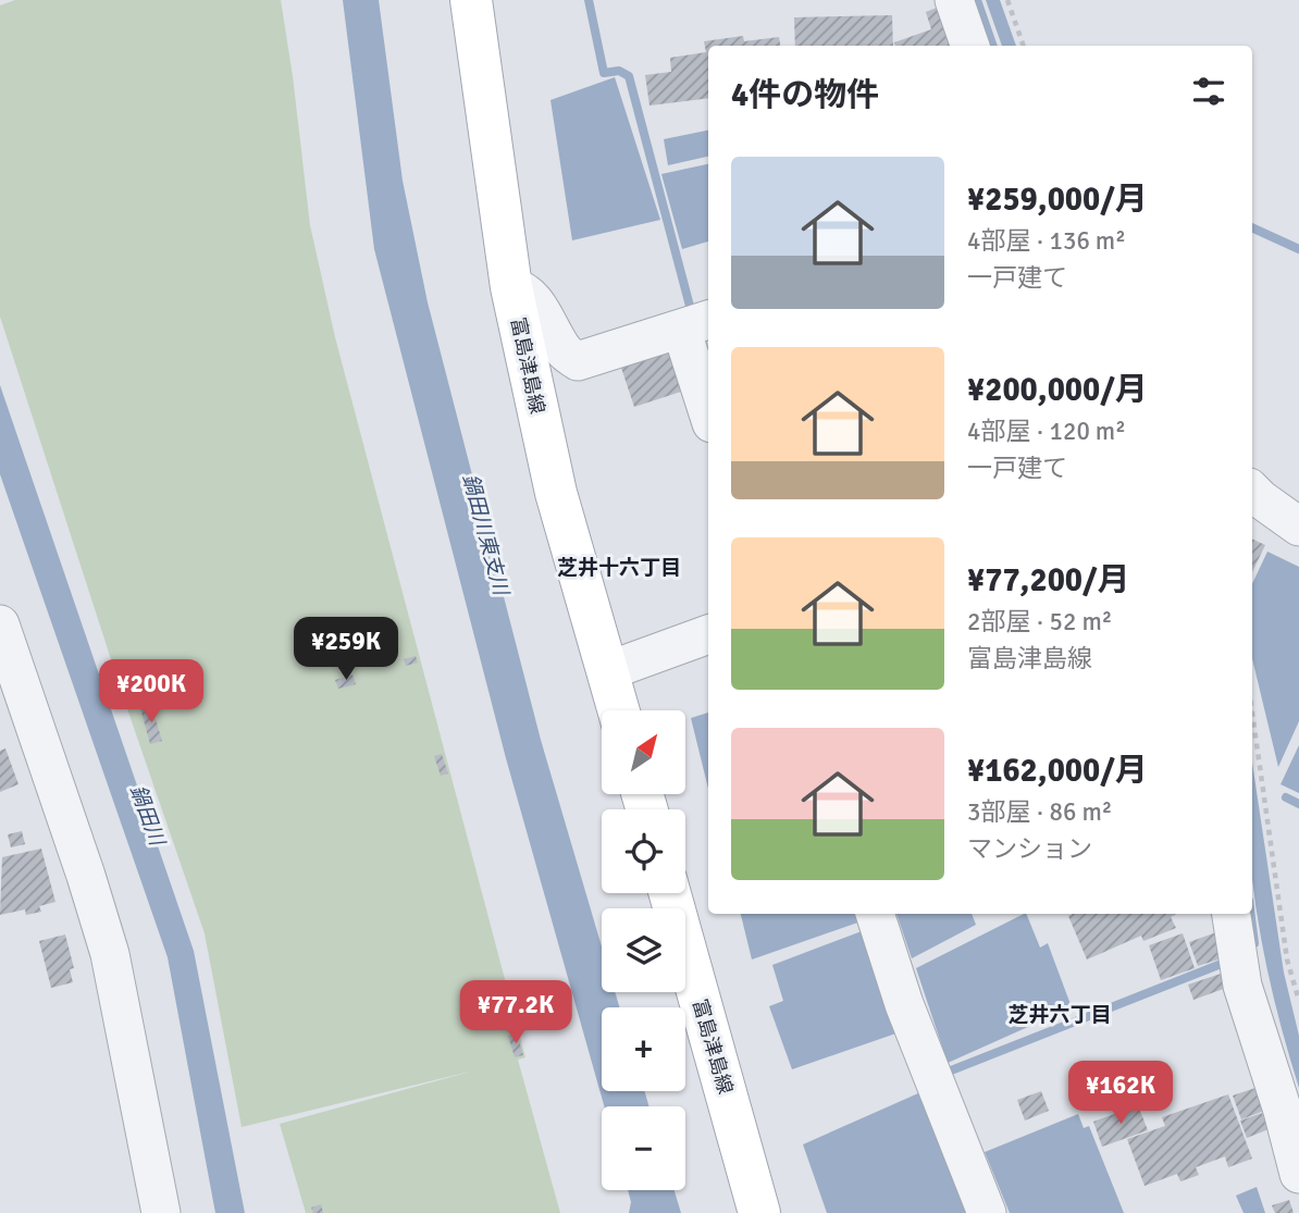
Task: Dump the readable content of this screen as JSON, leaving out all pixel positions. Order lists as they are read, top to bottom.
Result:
{
  "streets": {
    "main road": ["富島津島線"]
  },
  "districts": ["芝井十六丁目", "芝井六丁目"],
  "water": ["鍋田川東支川", "鍋田川"],
  "north": "top right",
  "page": {
    "heading": "4件の物件",
    "list": [
      {
        "name": "¥259,000/月",
        "note": "4部屋 · 136 m² · 一戸建て"
      },
      {
        "name": "¥200,000/月",
        "note": "4部屋 · 120 m² · 一戸建て"
      },
      {
        "name": "¥77,200/月",
        "note": "2部屋 · 52 m² · 富島津島線"
      },
      {
        "name": "¥162,000/月",
        "note": "3部屋 · 86 m² · マンション"
      }
    ],
    "price": [
      "¥259K",
      "¥200K",
      "¥77.2K",
      "¥162K"
    ],
    "map_buttons": ["+", "−"]
  }
}
